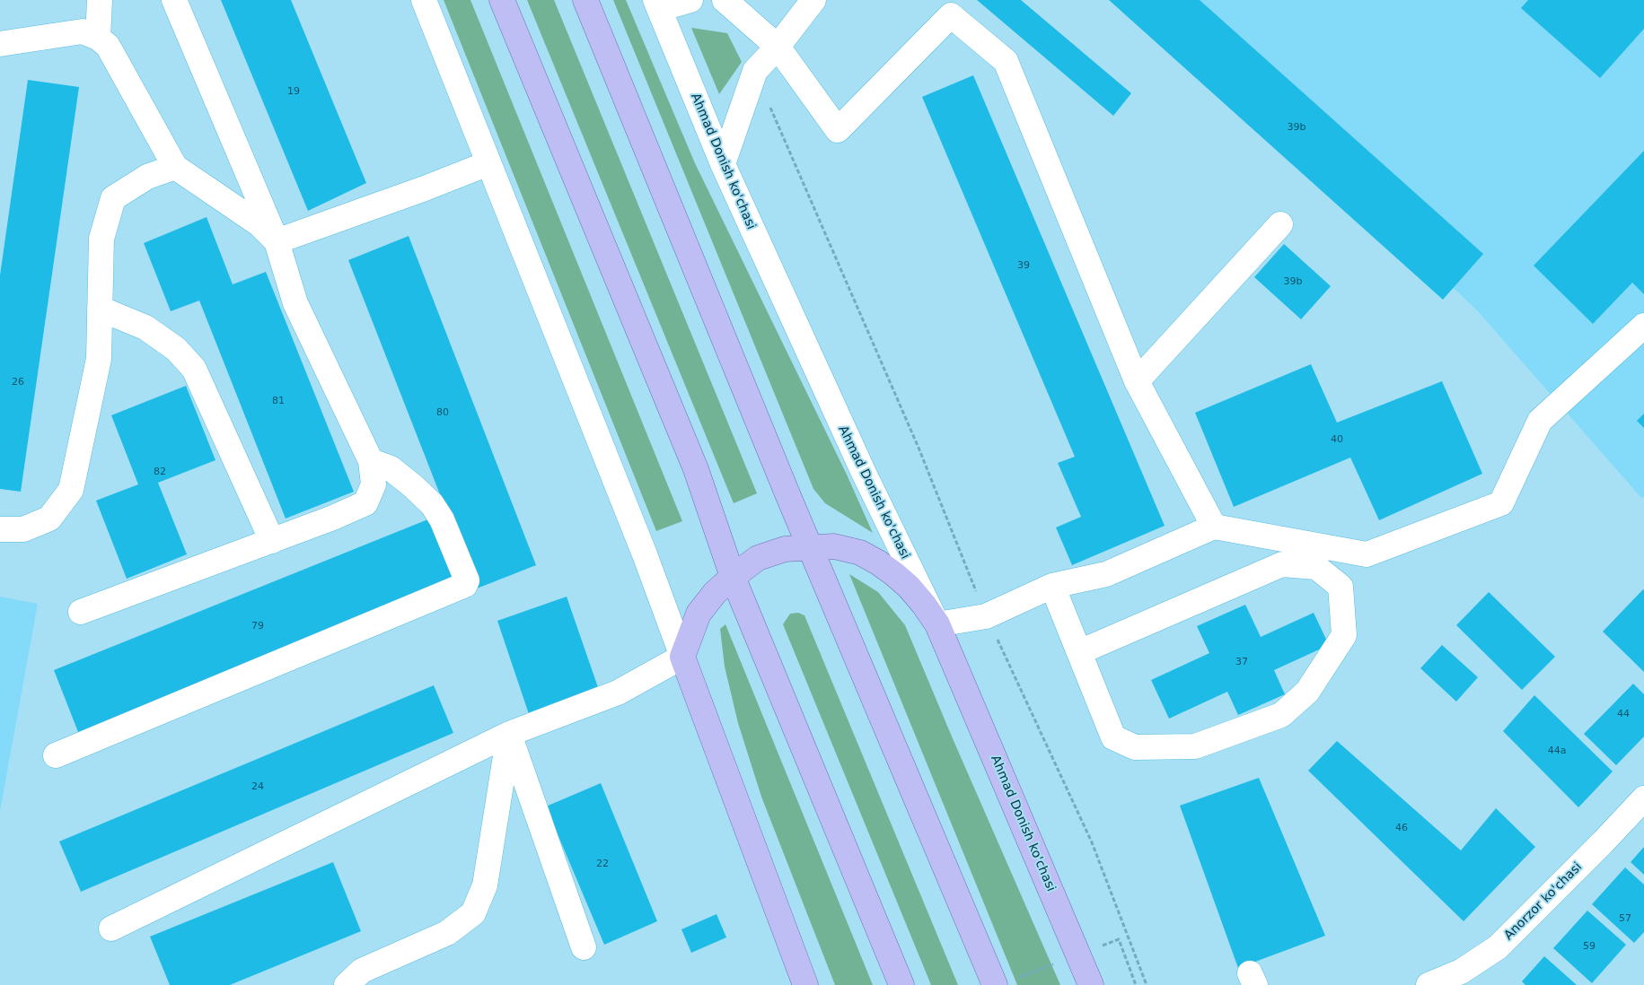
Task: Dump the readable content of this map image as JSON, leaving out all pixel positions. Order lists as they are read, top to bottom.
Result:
{
  "streets": {
    "main road": ["Ahmad Donish ko'chasi"],
    "street": ["Anorzor ko'chasi"]
  },
  "house_numbers": [
    "19",
    "39b",
    "39",
    "39b",
    "26",
    "81",
    "80",
    "40",
    "82",
    "79",
    "37",
    "44",
    "44а",
    "24",
    "46",
    "22",
    "57",
    "59"
  ]
}
